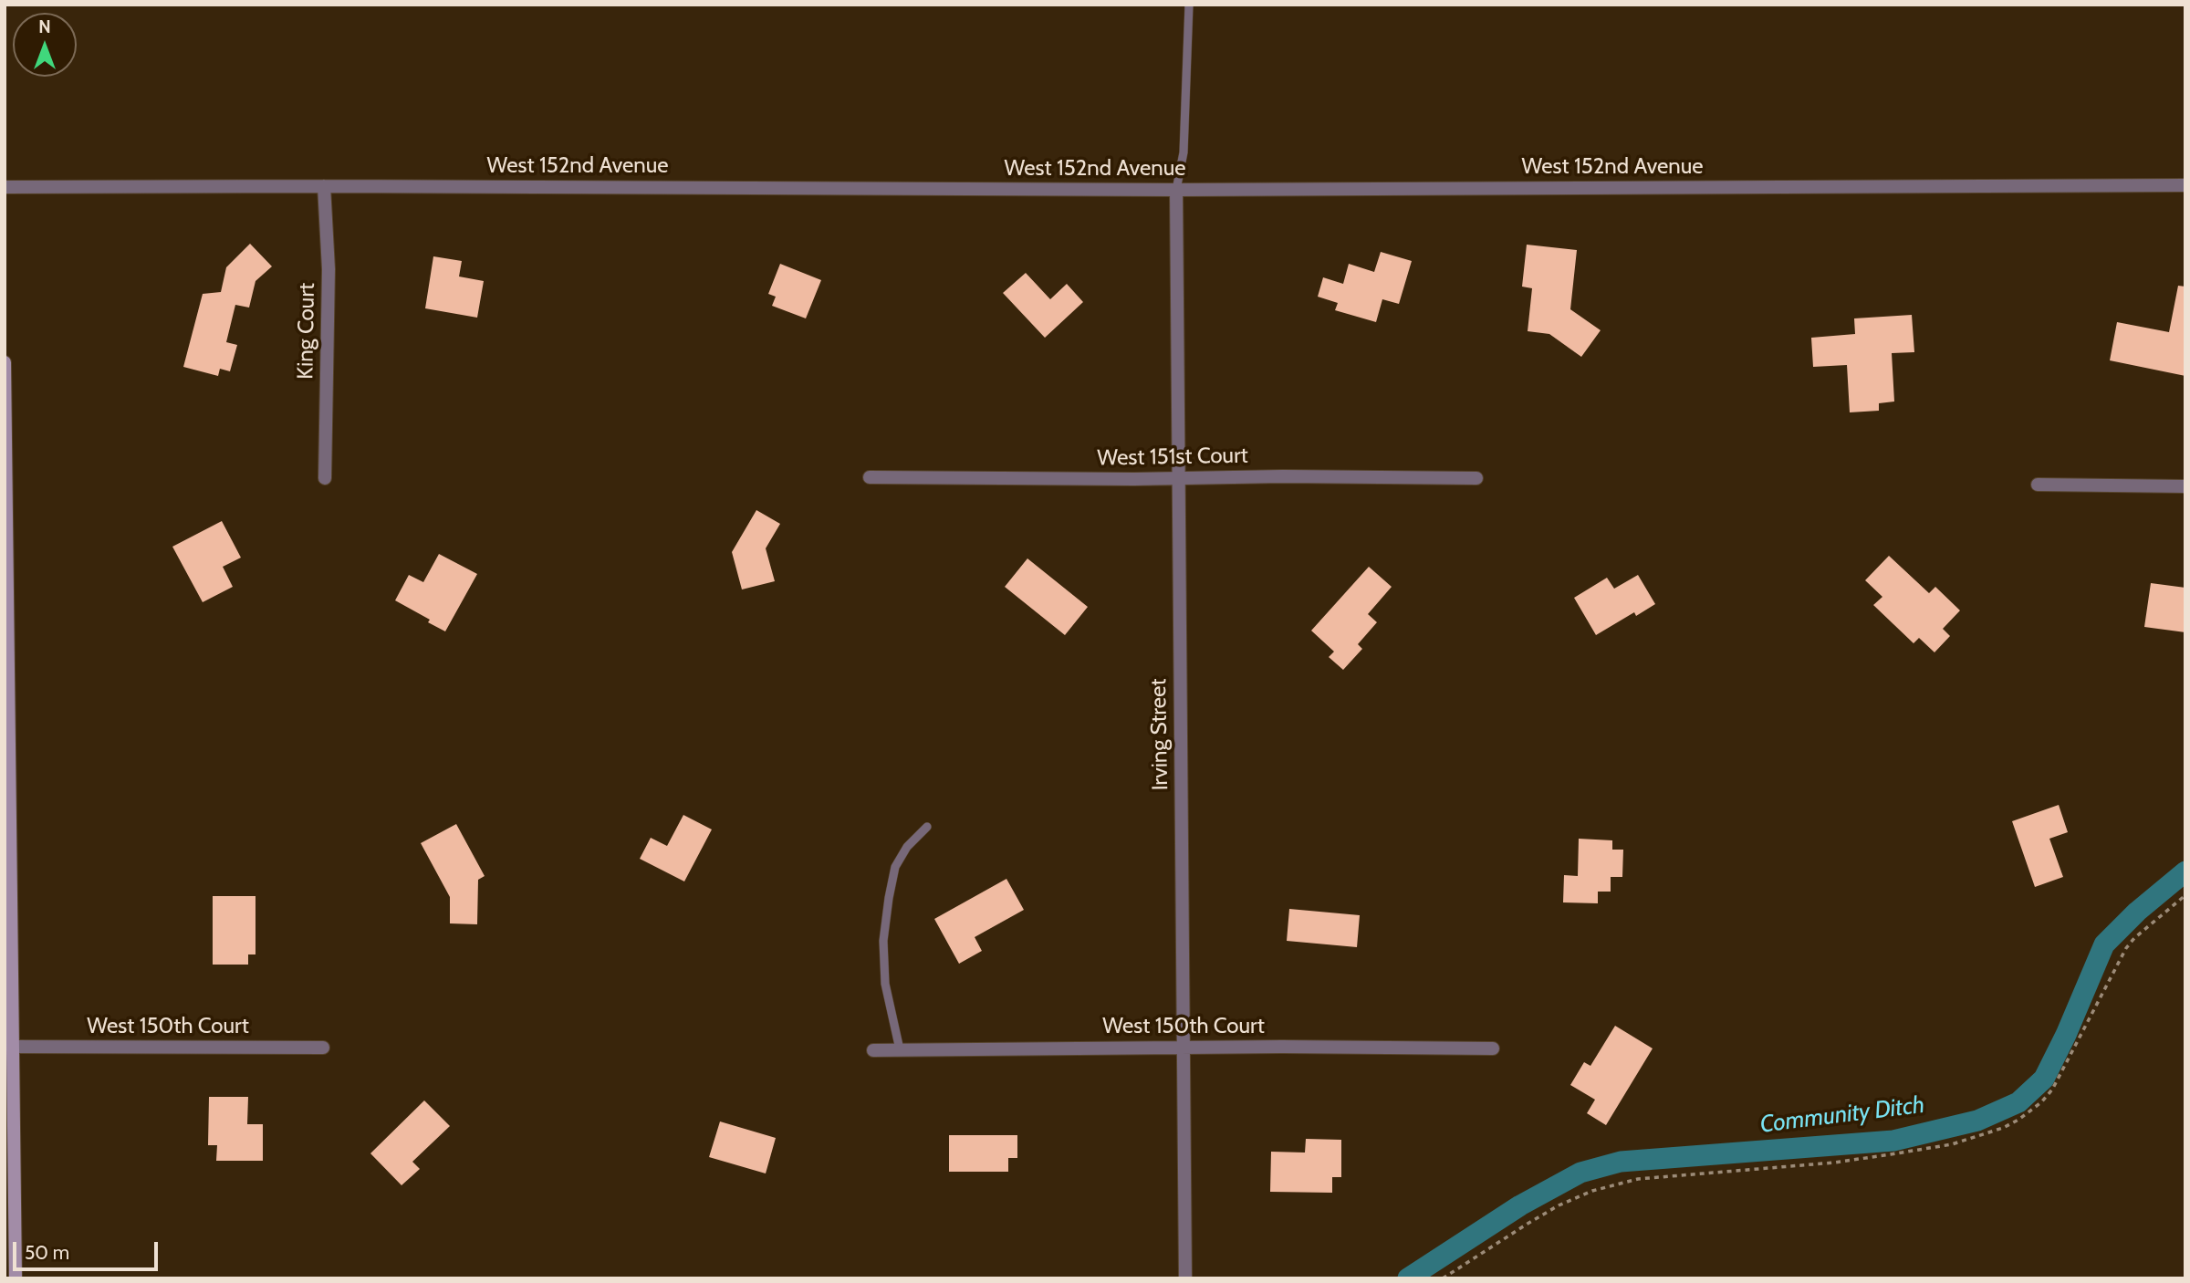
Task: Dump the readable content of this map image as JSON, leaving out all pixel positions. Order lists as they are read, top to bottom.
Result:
{
  "streets": {
    "street": [
      "West 152nd Avenue",
      "King Court",
      "West 151st Court",
      "Irving Street",
      "West 150th Court"
    ]
  },
  "crossings": [
    ["West 152nd Avenue", "King Court"],
    ["West 152nd Avenue", "Irving Street"],
    ["West 151st Court", "Irving Street"],
    ["Irving Street", "West 150th Court"]
  ],
  "water": ["Community Ditch"],
  "scale_bar": "50 m",
  "north": "top"
}
